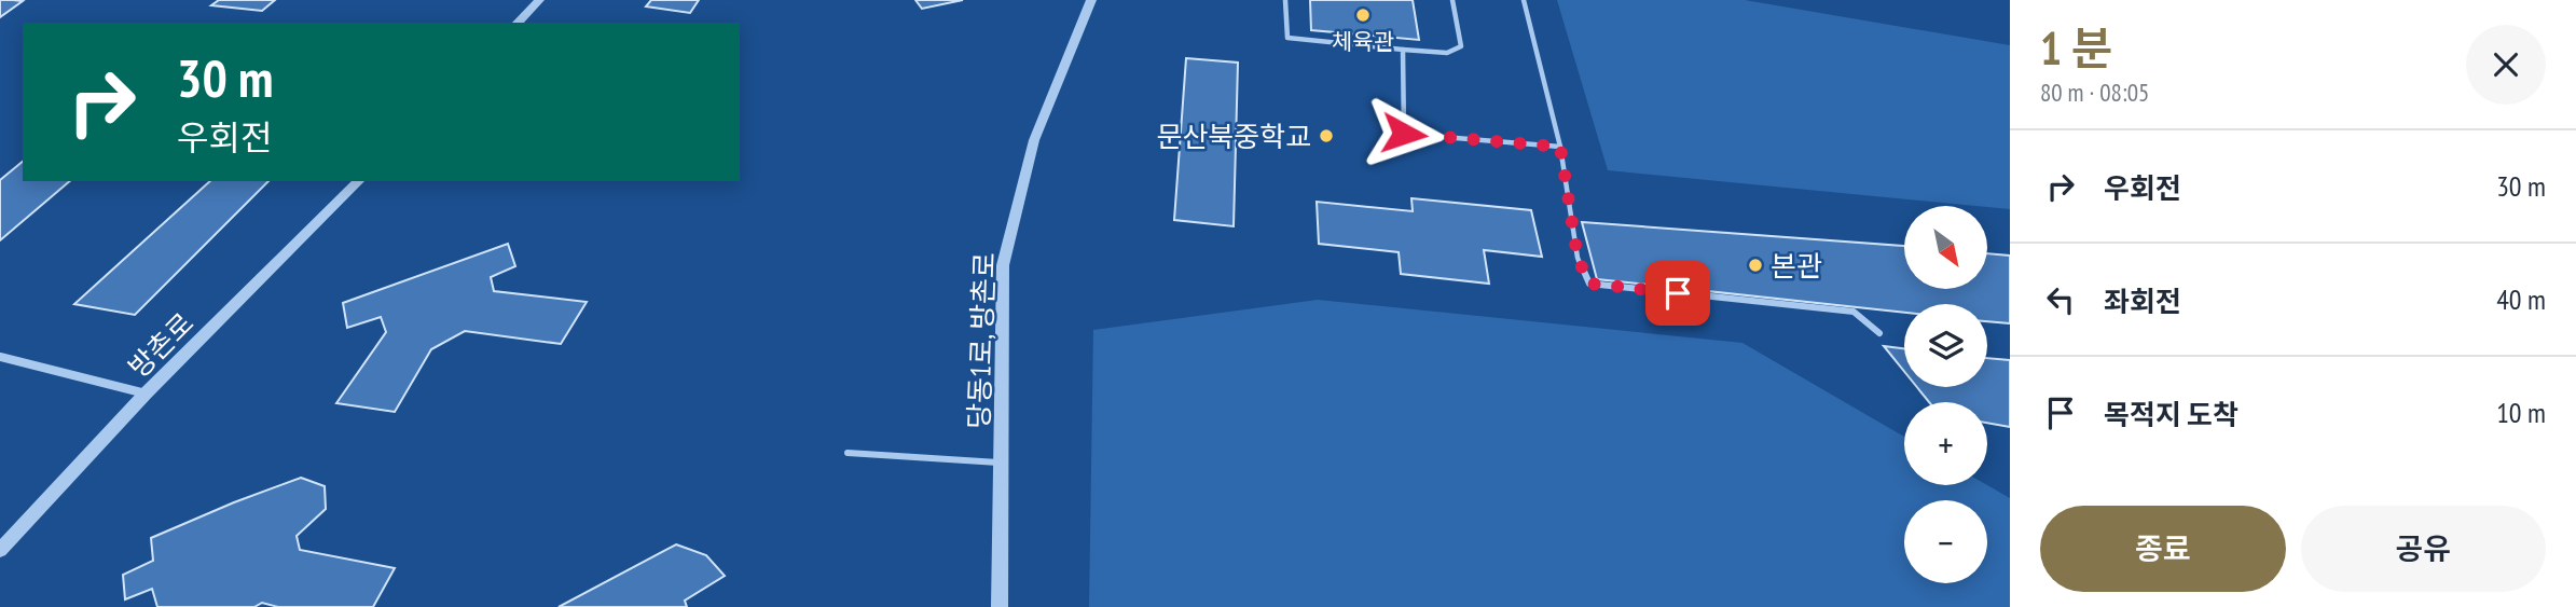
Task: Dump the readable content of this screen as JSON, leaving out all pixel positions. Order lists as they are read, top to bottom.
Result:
{
  "streets": {
    "street": ["당동1로, 방촌로", "방촌로"]
  },
  "places": ["체육관", "문산북중학교", "본관"],
  "north": "bottom right",
  "page": {
    "heading": ["1 분", "80 m · 08:05"],
    "turn": ["30 m", "우회전"],
    "list": [
      {
        "name": "우회전",
        "value": "30 m"
      },
      {
        "name": "좌회전",
        "value": "40 m"
      },
      {
        "name": "목적지 도착",
        "value": "10 m"
      }
    ],
    "map_buttons": ["+", "−"],
    "buttons": ["종료", "공유"]
  }
}
